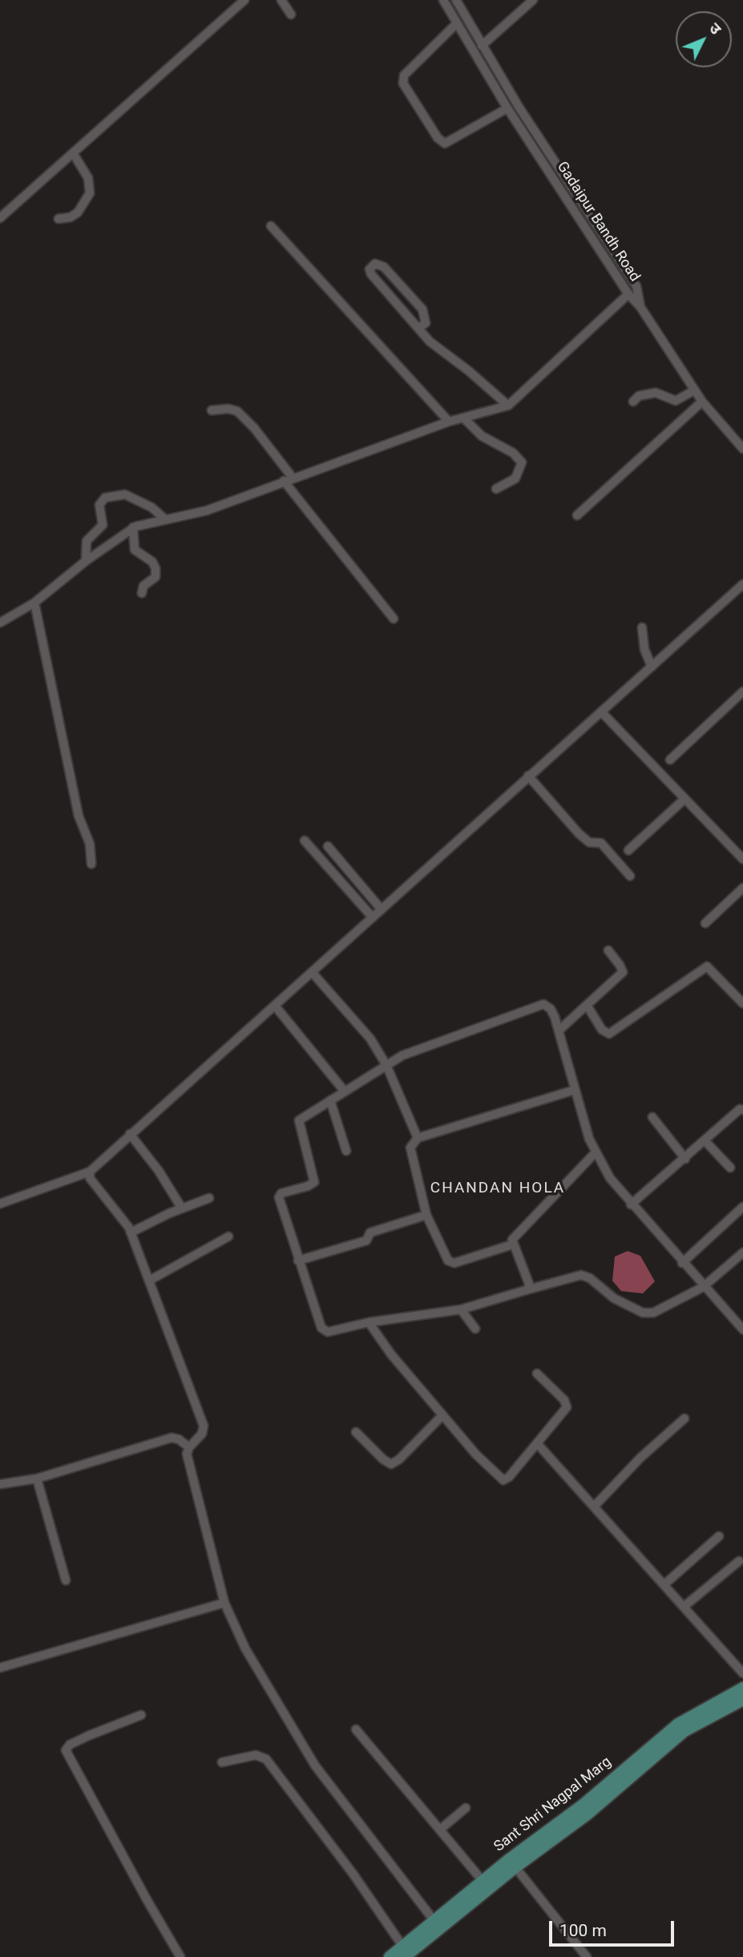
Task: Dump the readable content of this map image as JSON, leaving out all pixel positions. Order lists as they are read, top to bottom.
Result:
{
  "streets": {
    "main road": ["Sant Shri Nagpal Marg"],
    "street": ["Gadaipur Bandh Road"]
  },
  "districts": ["CHANDAN HOLA"],
  "scale_bar": "100 m",
  "north": "top right"
}
